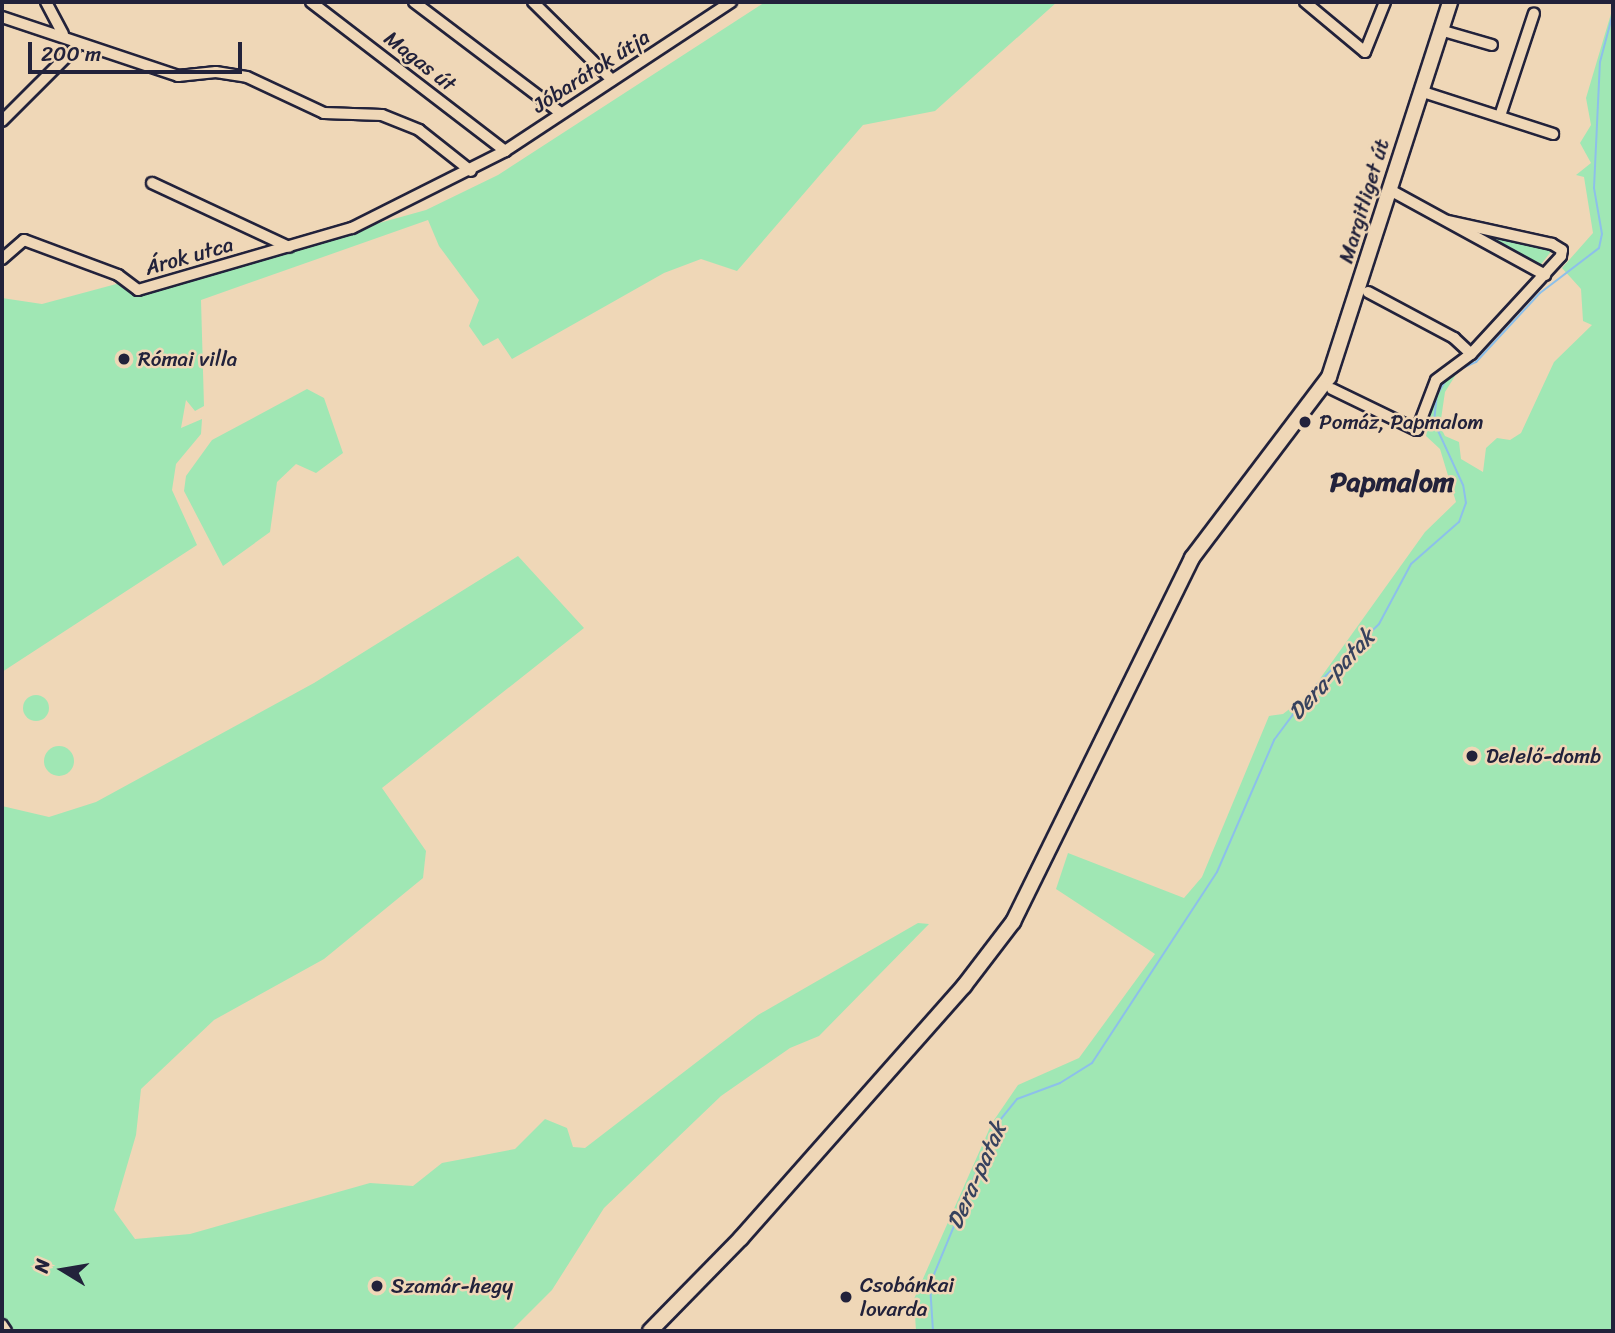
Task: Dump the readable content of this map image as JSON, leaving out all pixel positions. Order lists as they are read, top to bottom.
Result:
{
  "streets": {
    "main road": ["Margitliget út"],
    "street": ["Magas út", "Jóbarátok útja", "Árok utca"]
  },
  "crossings": [
    ["Magas út", "Jóbarátok útja"],
    ["Jóbarátok útja", "Árok utca"]
  ],
  "districts": ["Papmalom"],
  "water": ["Dera-patak"],
  "places": [
    "Római villa",
    "Pomáz, Papmalom",
    "Delelő-domb",
    "Szamár-hegy",
    "Csobánkai lovarda"
  ],
  "scale_bar": "200 m",
  "north": "left"
}
